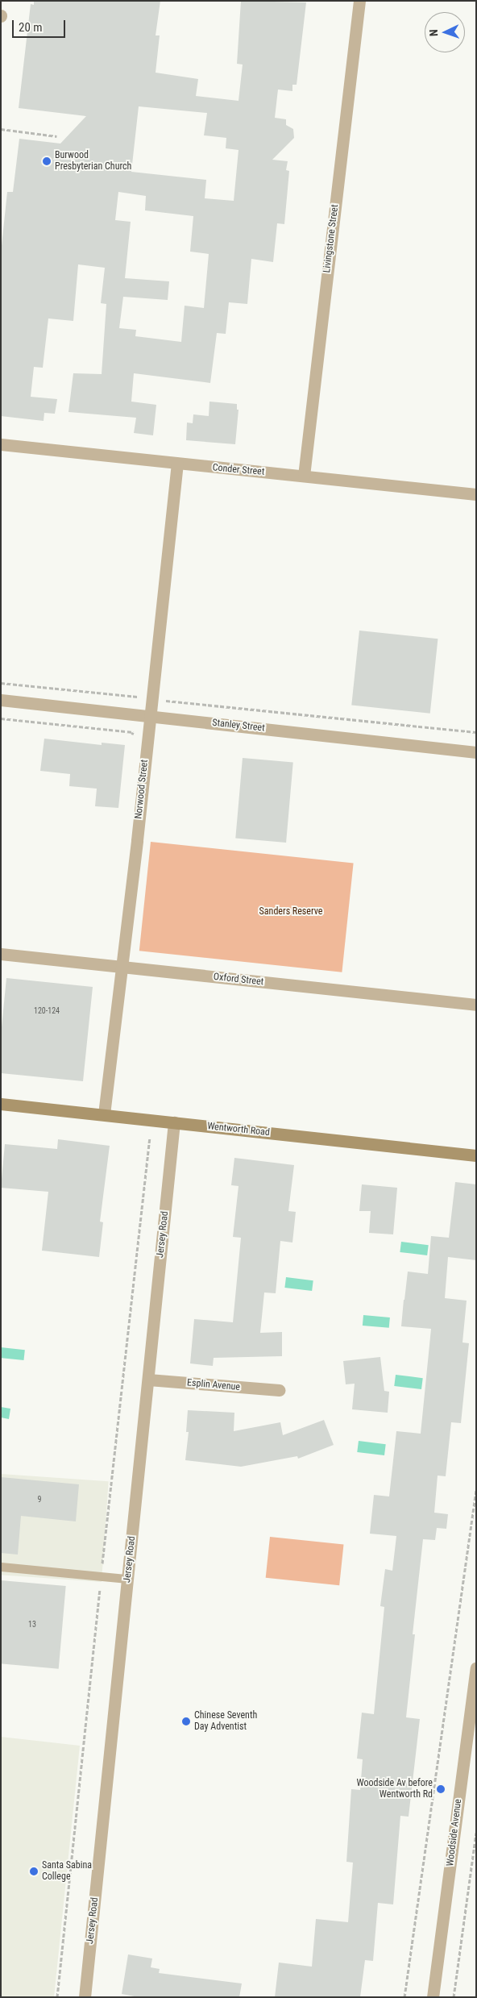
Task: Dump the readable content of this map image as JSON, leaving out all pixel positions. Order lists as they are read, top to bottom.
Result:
{
  "streets": {
    "street": [
      "Livingstone Street",
      "Conder Street",
      "Stanley Street",
      "Norwood Street",
      "Oxford Street",
      "Wentworth Road",
      "Jersey Road",
      "Esplin Avenue",
      "Woodside Avenue"
    ]
  },
  "crossings": [
    ["Livingstone Street", "Conder Street"],
    ["Conder Street", "Norwood Street"],
    ["Stanley Street", "Norwood Street"],
    ["Norwood Street", "Oxford Street"],
    ["Norwood Street", "Wentworth Road"],
    ["Wentworth Road", "Jersey Road"],
    ["Jersey Road", "Esplin Avenue"]
  ],
  "parks": ["Sanders Reserve"],
  "places": [
    "Burwood Presbyterian Church",
    "Chinese Seventh Day Adventist",
    "Woodside Av before Wentworth Rd",
    "Santa Sabina College"
  ],
  "house_numbers": ["120-124", "9", "13"],
  "scale_bar": "20 m",
  "north": "left"
}
